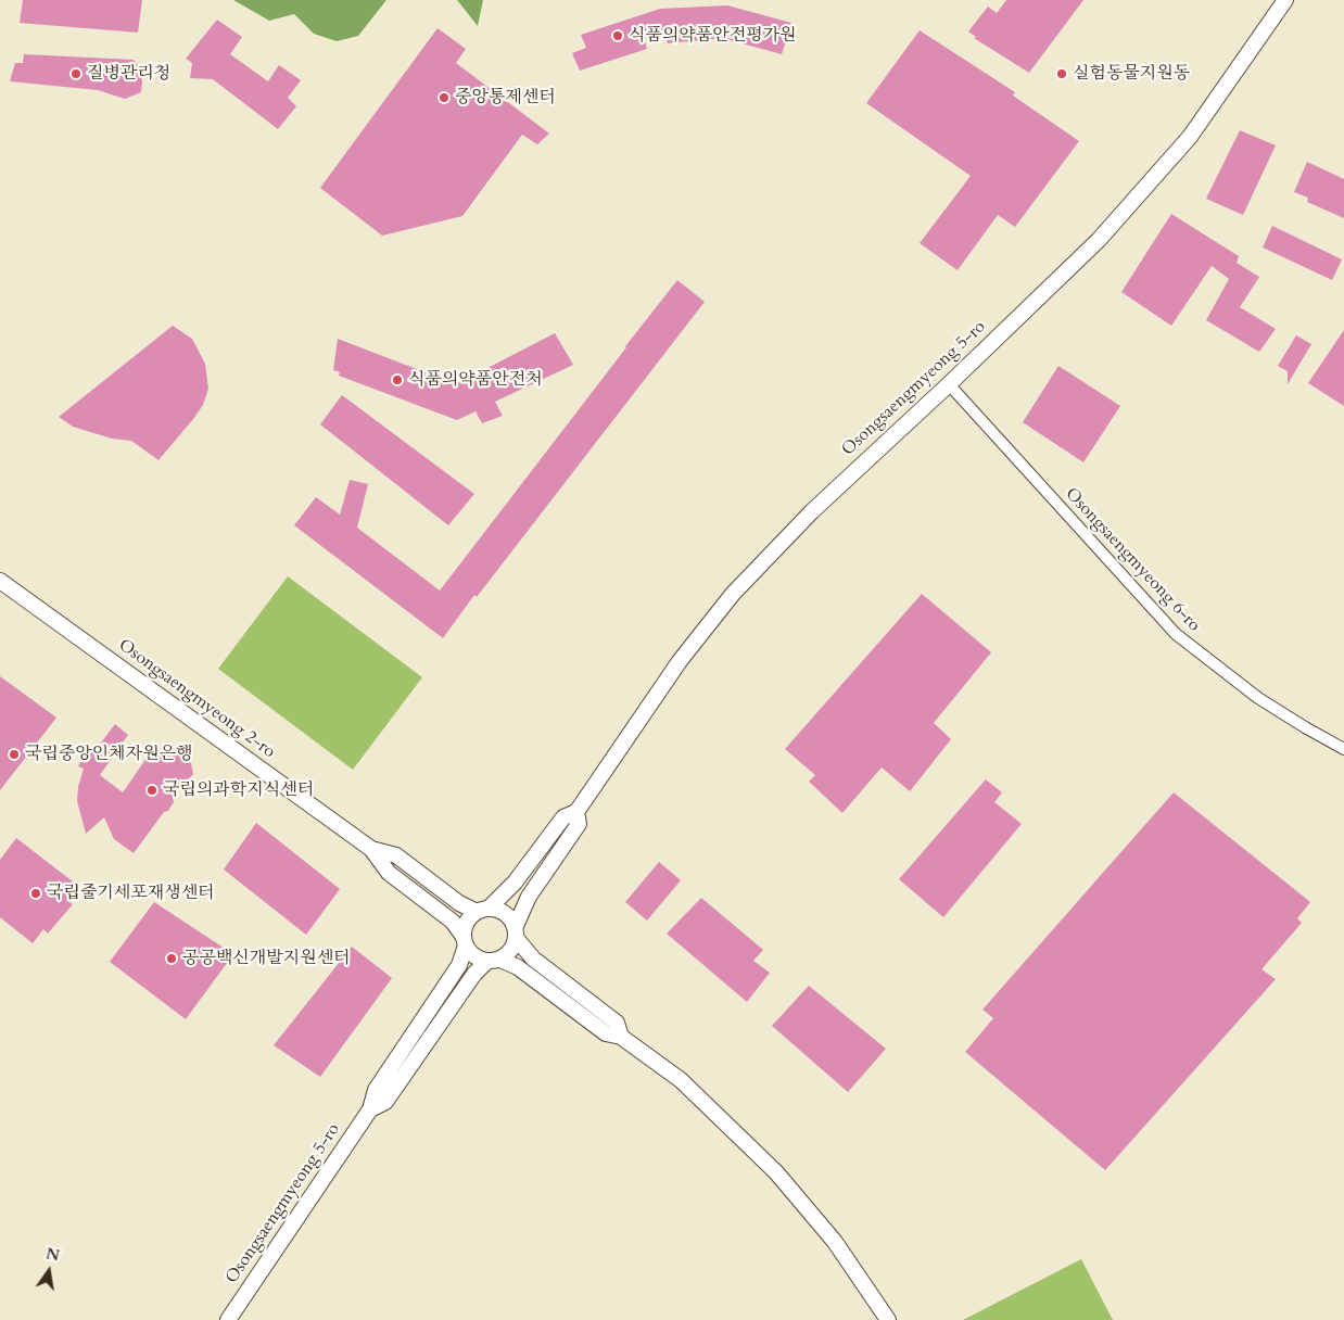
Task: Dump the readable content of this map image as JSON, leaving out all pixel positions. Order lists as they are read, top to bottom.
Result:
{
  "streets": {
    "street": ["Osongsaengmyeong 5-ro", "Osongsaengmyeong 6-ro", "Osongsaengmyeong 2-ro"]
  },
  "crossings": [
    ["Osongsaengmyeong 5-ro", "Osongsaengmyeong 6-ro"],
    ["Osongsaengmyeong 5-ro", "Osongsaengmyeong 2-ro"]
  ],
  "places": [
    "식품의약품안전평가원",
    "질병관리청",
    "실험동물지원동",
    "중앙통제센터",
    "식품의약품안전처",
    "국립중앙인체자원은행",
    "국립의과학지식센터",
    "국립줄기세포재생센터",
    "공공백신개발지원센터"
  ],
  "north": "top"
}
